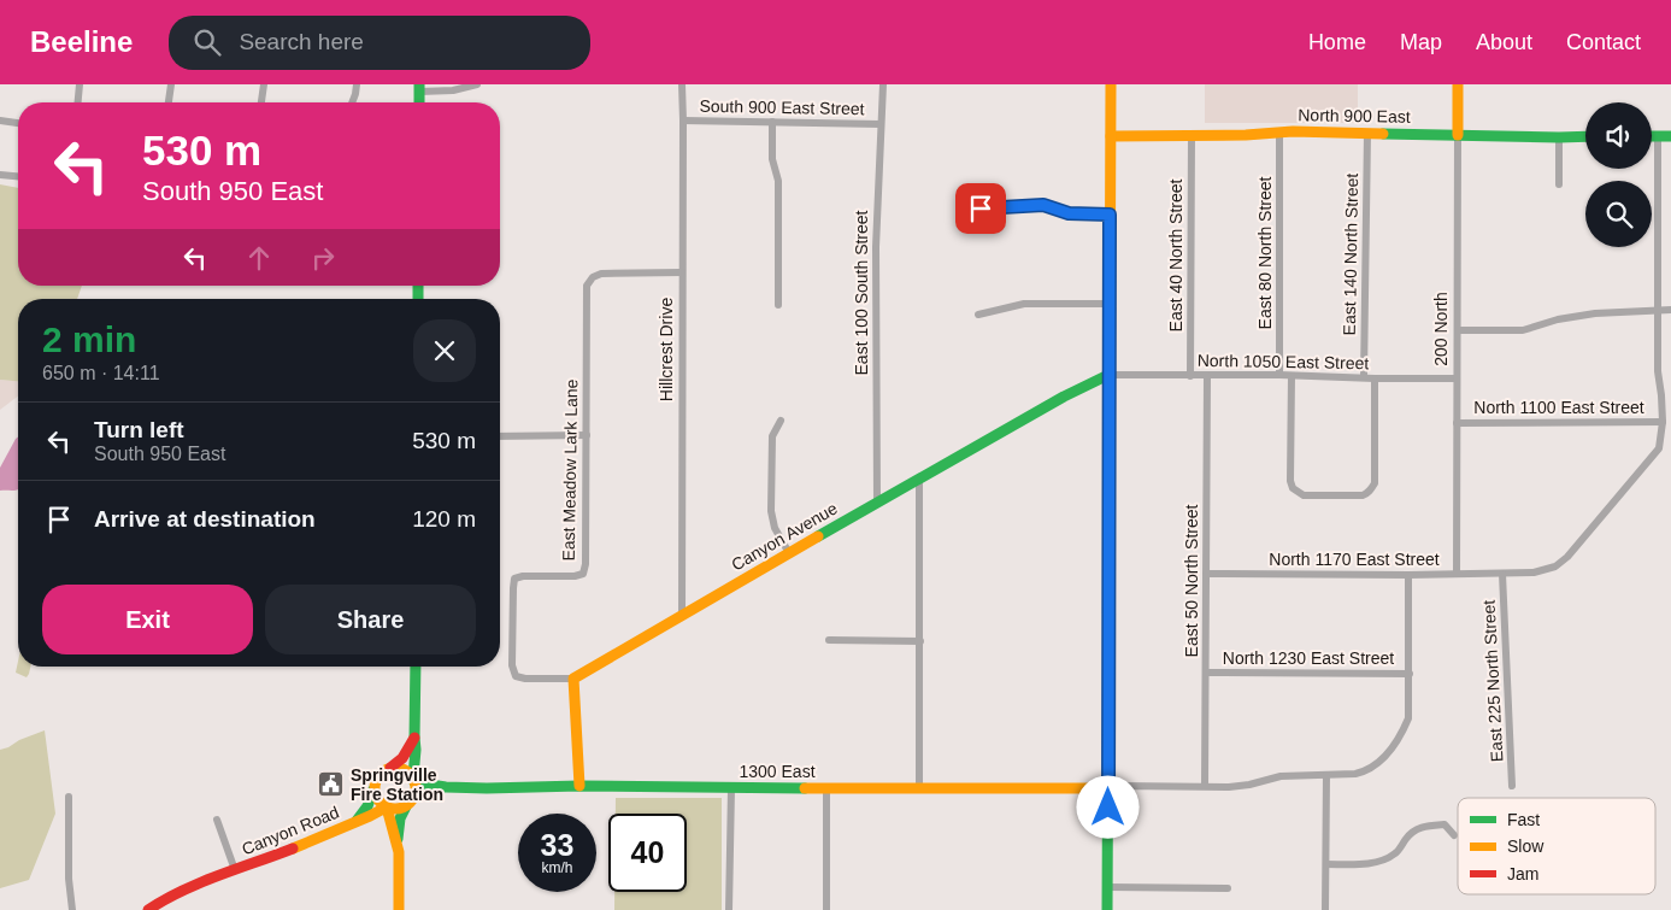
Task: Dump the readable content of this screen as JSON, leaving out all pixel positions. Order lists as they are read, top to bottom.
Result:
{
  "streets": {
    "street": [
      "South 900 East Street",
      "North 900 East",
      "East 80 North Street",
      "East 140 North Street",
      "East 40 North Street",
      "East 100 South Street",
      "200 North",
      "Hillcrest Drive",
      "North 1050 East Street",
      "North 1100 East Street",
      "East Meadow Lark Lane",
      "Canyon Avenue",
      "North 1170 East Street",
      "East 50 North Street",
      "North 1230 East Street",
      "East 225 North Street",
      "1300 East",
      "Canyon Road"
    ]
  },
  "crossings": [
    ["South 900 East Street", "East 100 South Street"],
    ["South 900 East Street", "Hillcrest Drive"],
    ["North 900 East", "East 80 North Street"],
    ["North 900 East", "East 140 North Street"],
    ["North 900 East", "East 40 North Street"],
    ["North 900 East", "200 North"],
    ["East 80 North Street", "North 1050 East Street"],
    ["East 140 North Street", "North 1050 East Street"],
    ["East 40 North Street", "North 1050 East Street"],
    ["East 100 South Street", "Canyon Avenue"],
    ["200 North", "North 1050 East Street"],
    ["200 North", "North 1100 East Street"],
    ["200 North", "North 1170 East Street"],
    ["Hillcrest Drive", "East Meadow Lark Lane"],
    ["Hillcrest Drive", "Canyon Avenue"],
    ["North 1050 East Street", "Canyon Avenue"],
    ["North 1050 East Street", "East 50 North Street"],
    ["North 1100 East Street", "North 1170 East Street"],
    ["East Meadow Lark Lane", "Canyon Avenue"],
    ["North 1170 East Street", "East 50 North Street"],
    ["North 1170 East Street", "East 225 North Street"],
    ["East 50 North Street", "North 1230 East Street"],
    ["1300 East", "Canyon Road"]
  ],
  "places": {
    "public building": ["Springville Fire Station"]
  },
  "legend": ["Fast", "Slow", "Jam"],
  "page": {
    "header": "Beeline",
    "search": "Search here",
    "nav": [
      "Home",
      "Map",
      "About",
      "Contact"
    ],
    "turn": ["530 m", "South 950 East"],
    "heading": ["2 min", "650 m · 14:11"],
    "list": [
      {
        "name": "Turn left",
        "note": "South 950 East",
        "value": "530 m"
      },
      {
        "name": "Arrive at destination",
        "value": "120 m"
      }
    ],
    "buttons": ["Exit", "Share"],
    "speed": "33 km/h",
    "limit": "40"
  }
}
